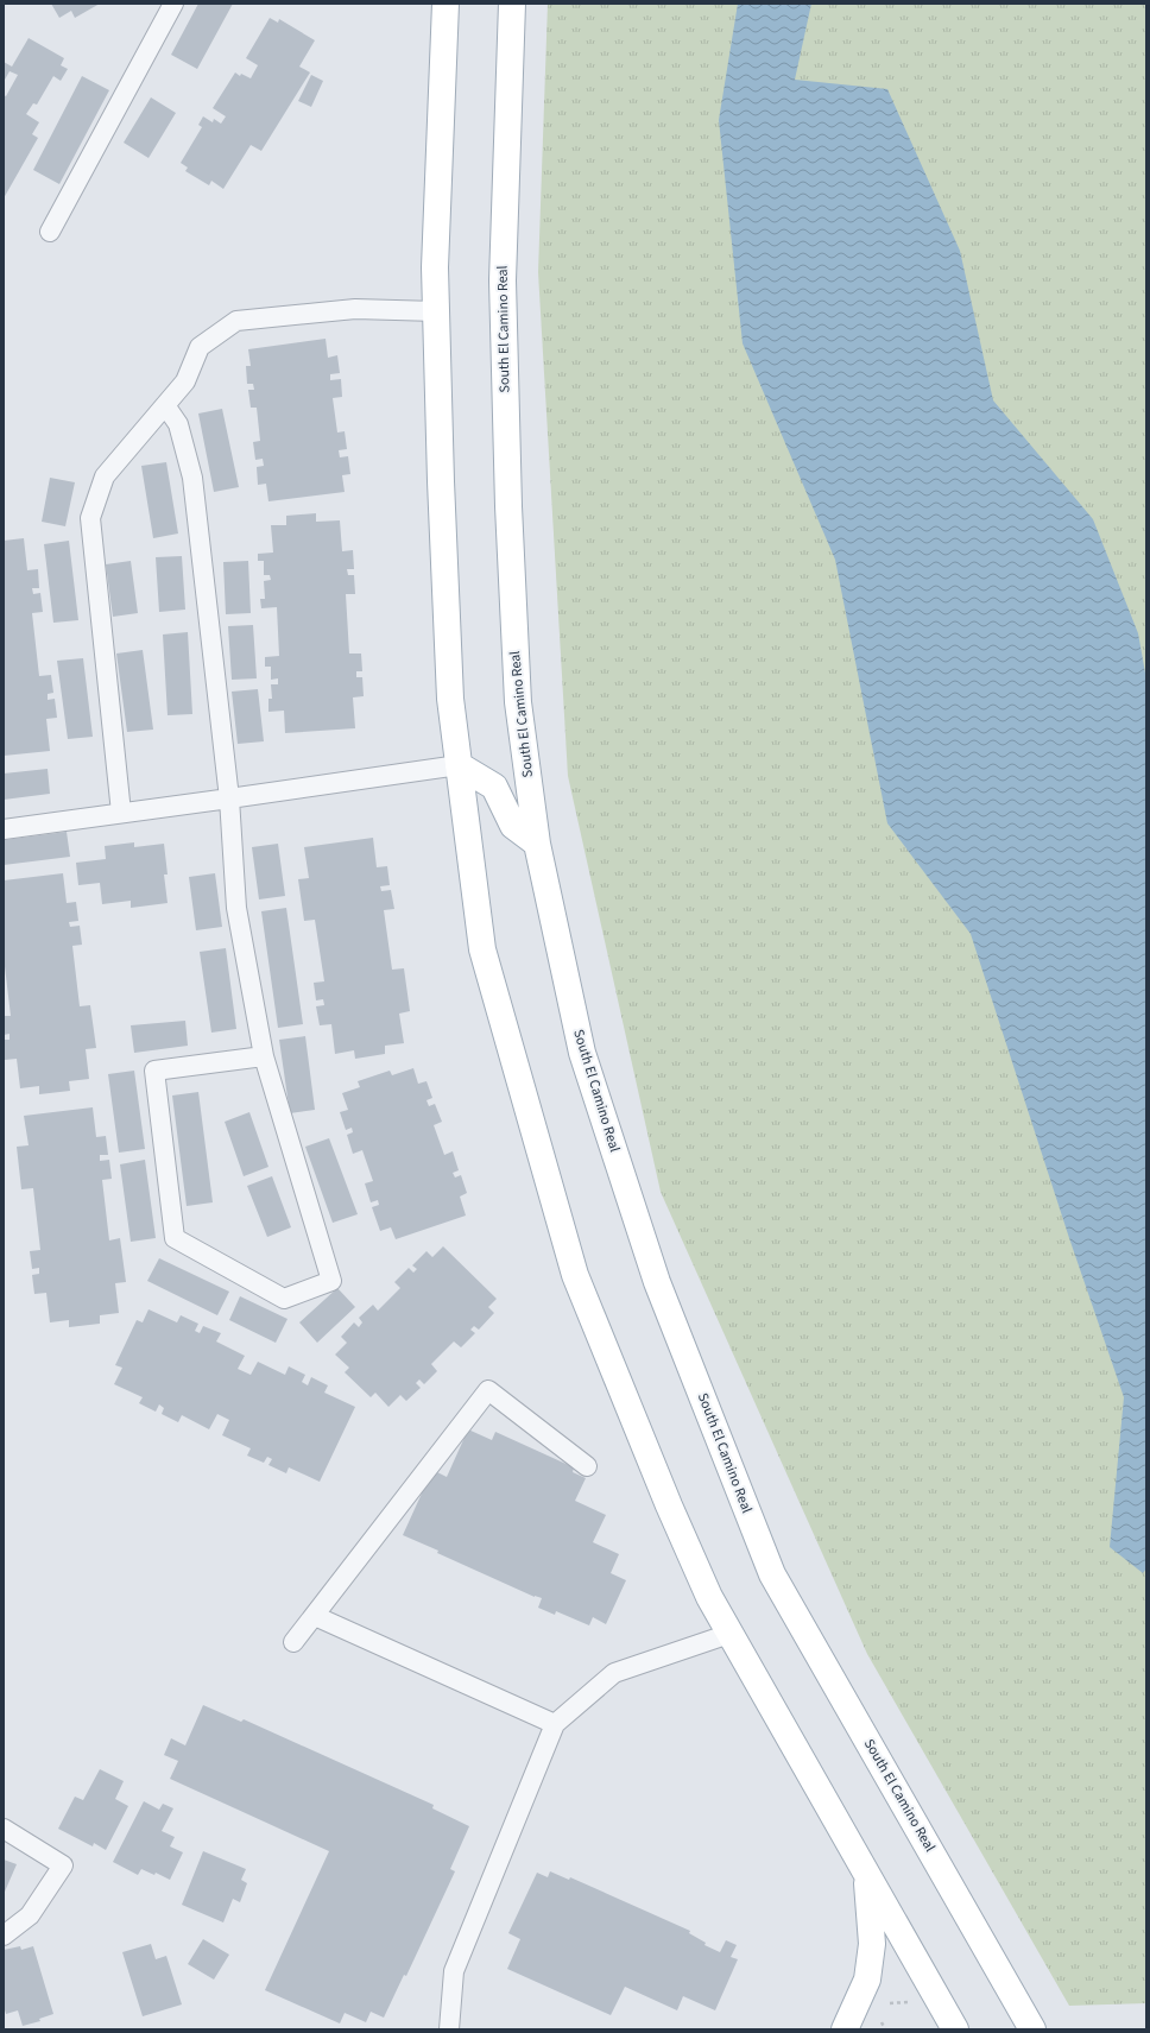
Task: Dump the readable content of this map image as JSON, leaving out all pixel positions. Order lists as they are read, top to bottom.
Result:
{
  "streets": {
    "main road": ["South El Camino Real"]
  }
}
